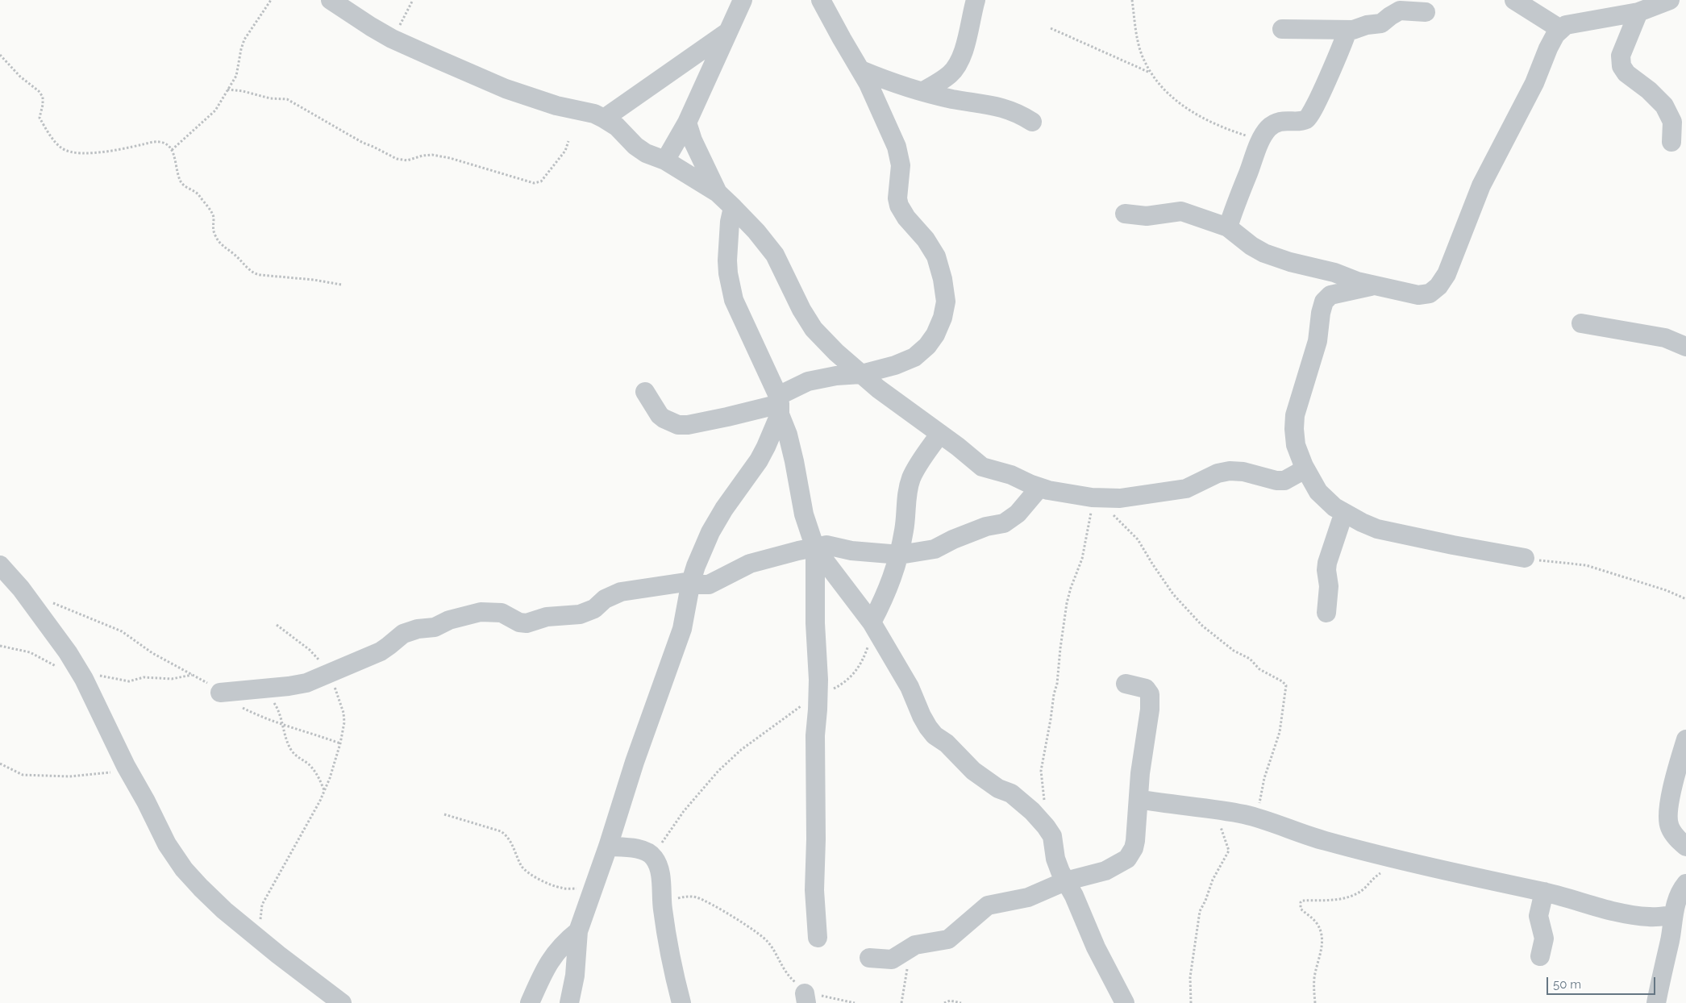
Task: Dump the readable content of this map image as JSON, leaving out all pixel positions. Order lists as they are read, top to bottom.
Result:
{
  "scale_bar": "50 m"
}
